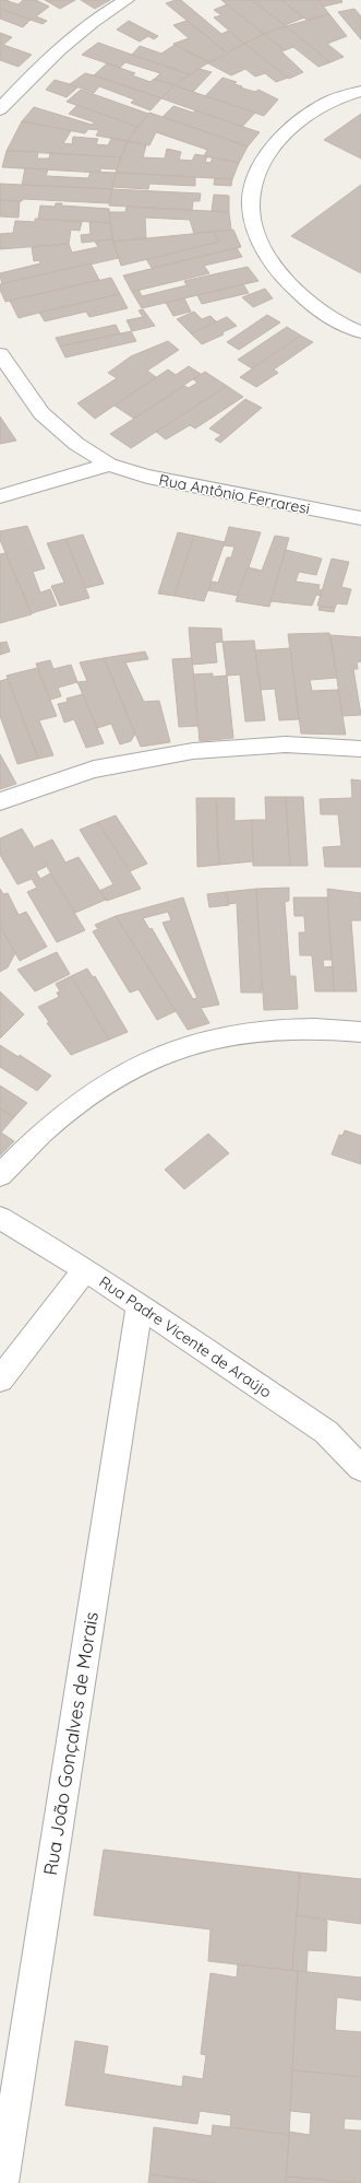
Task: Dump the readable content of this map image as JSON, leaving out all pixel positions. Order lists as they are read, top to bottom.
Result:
{
  "streets": {
    "street": ["Rua Antônio Ferraresi", "Rua Padre Vicente de Araújo", "Rua João Gonçalves de Morais"]
  },
  "crossings": [
    ["Rua Padre Vicente de Araújo", "Rua João Gonçalves de Morais"]
  ]
}
